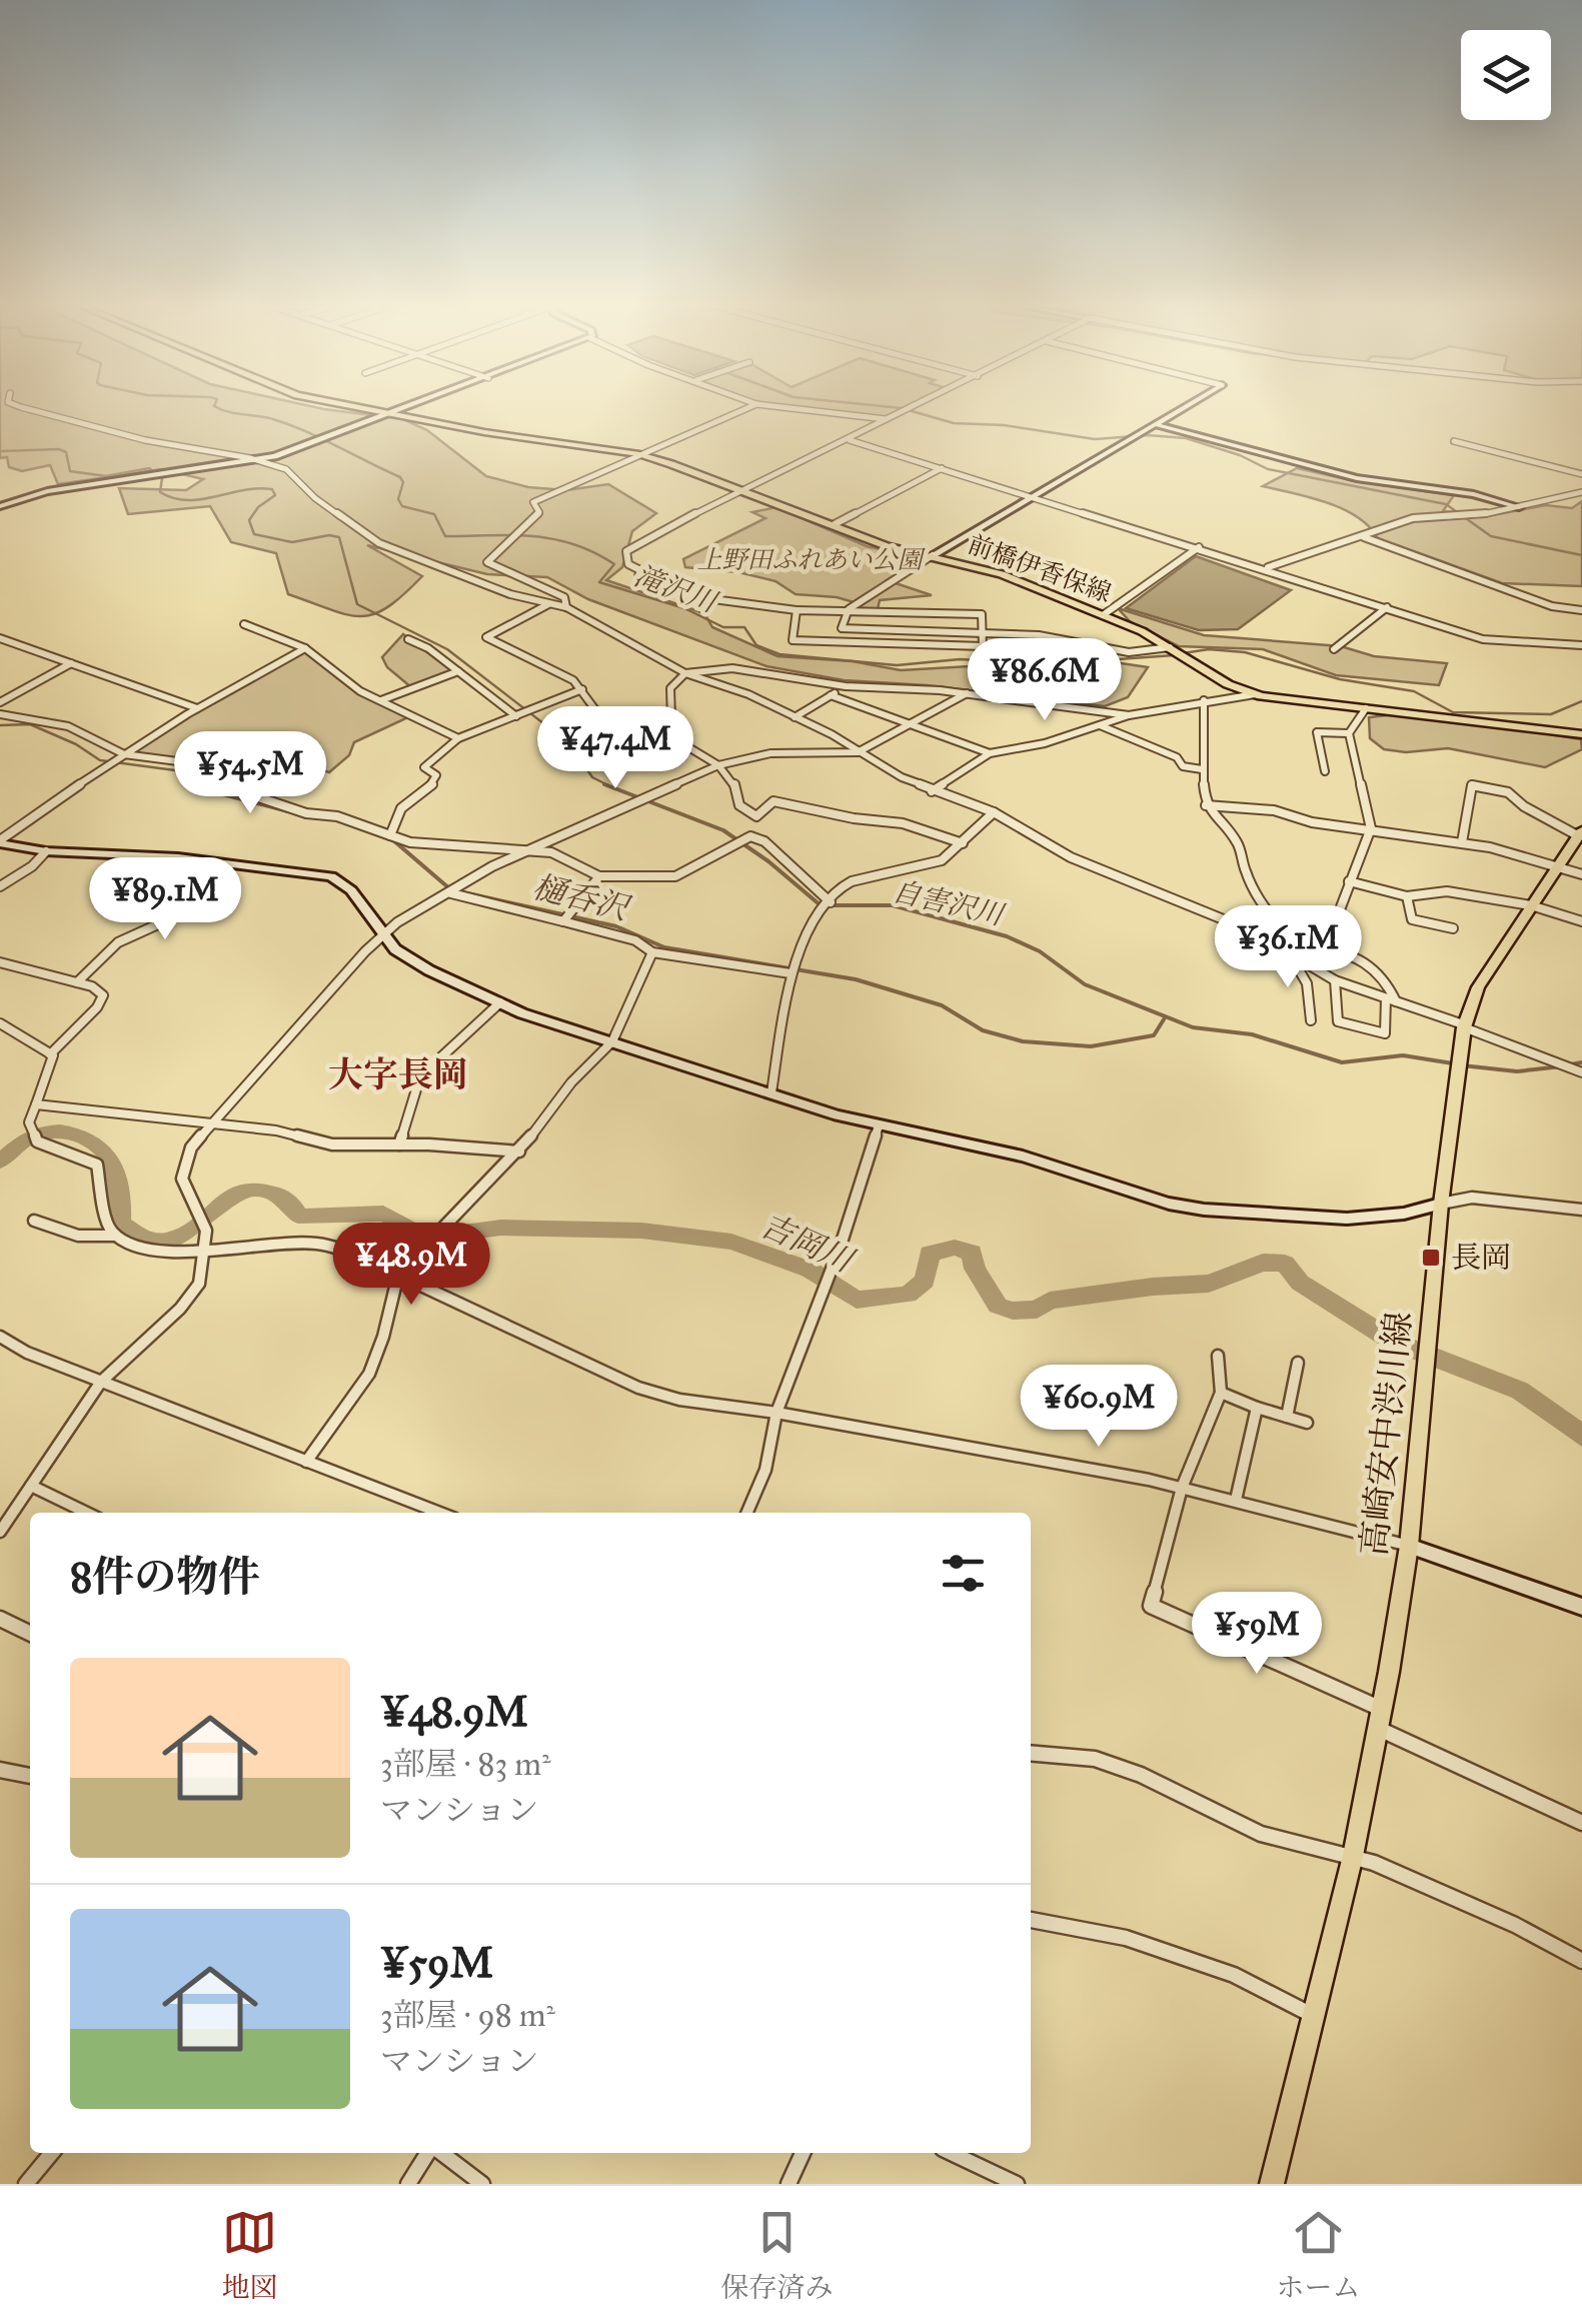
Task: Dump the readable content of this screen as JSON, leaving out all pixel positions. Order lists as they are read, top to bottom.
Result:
{
  "streets": {
    "main road": ["前橋伊香保線", "高崎安中渋川線"]
  },
  "districts": ["大字長岡"],
  "water": [
    "滝沢川",
    "樋呑沢",
    "自害沢川",
    "吉岡川"
  ],
  "parks": ["上野田ふれあい公園"],
  "places": {
    "transit": ["長岡"]
  },
  "page": {
    "price": [
      "¥86.6M",
      "¥47.4M",
      "¥54.5M",
      "¥89.1M",
      "¥36.1M",
      "¥48.9M",
      "¥60.9M",
      "¥59M"
    ],
    "heading": "8件の物件",
    "list": [
      {
        "name": "¥48.9M",
        "note": "3部屋 · 83 m² · マンション"
      },
      {
        "name": "¥59M",
        "note": "3部屋 · 98 m² · マンション"
      }
    ],
    "tabs": ["地図", "保存済み", "ホーム"]
  }
}
